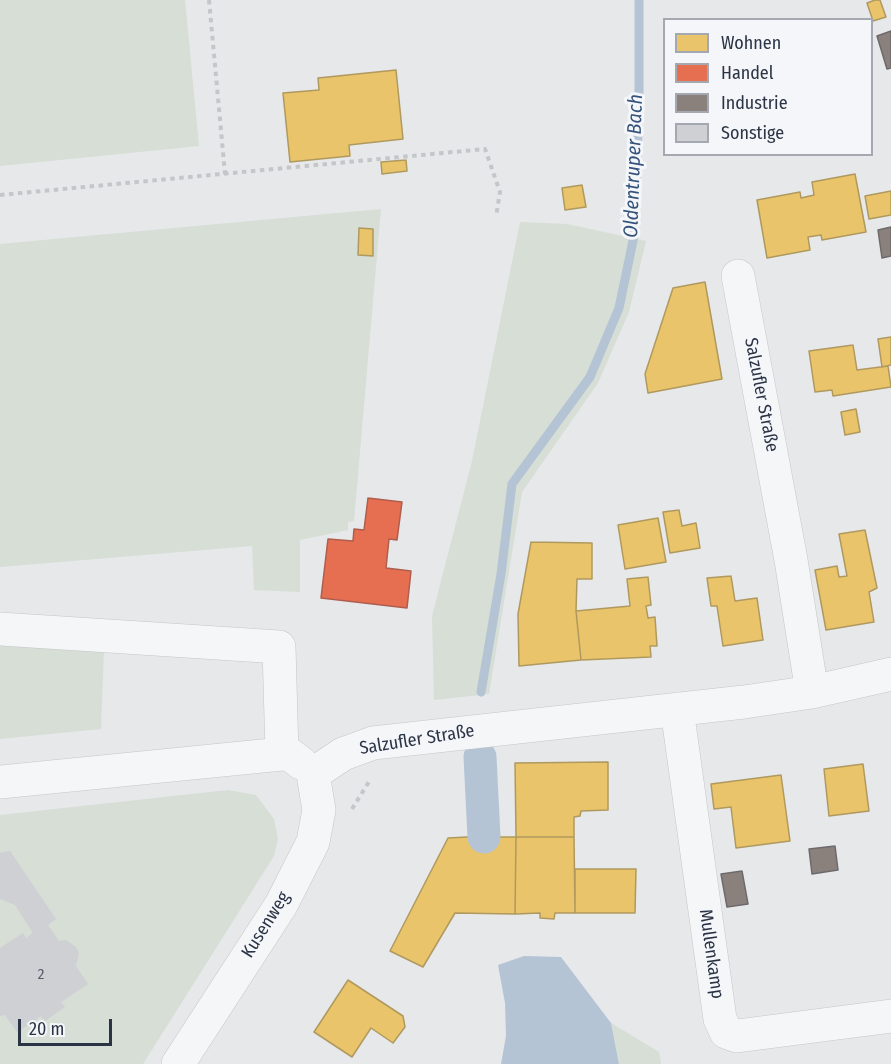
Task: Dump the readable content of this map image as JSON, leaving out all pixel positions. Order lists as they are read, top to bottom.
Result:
{
  "streets": {
    "street": ["Salzufler Straße", "Kusenweg", "Mullenkamp"]
  },
  "crossings": [
    ["Salzufler Straße", "Kusenweg"],
    ["Salzufler Straße", "Mullenkamp"]
  ],
  "water": ["Oldentruper Bach"],
  "house_numbers": ["2"],
  "legend": [
    "Wohnen",
    "Handel",
    "Industrie",
    "Sonstige"
  ],
  "scale_bar": "20 m"
}
